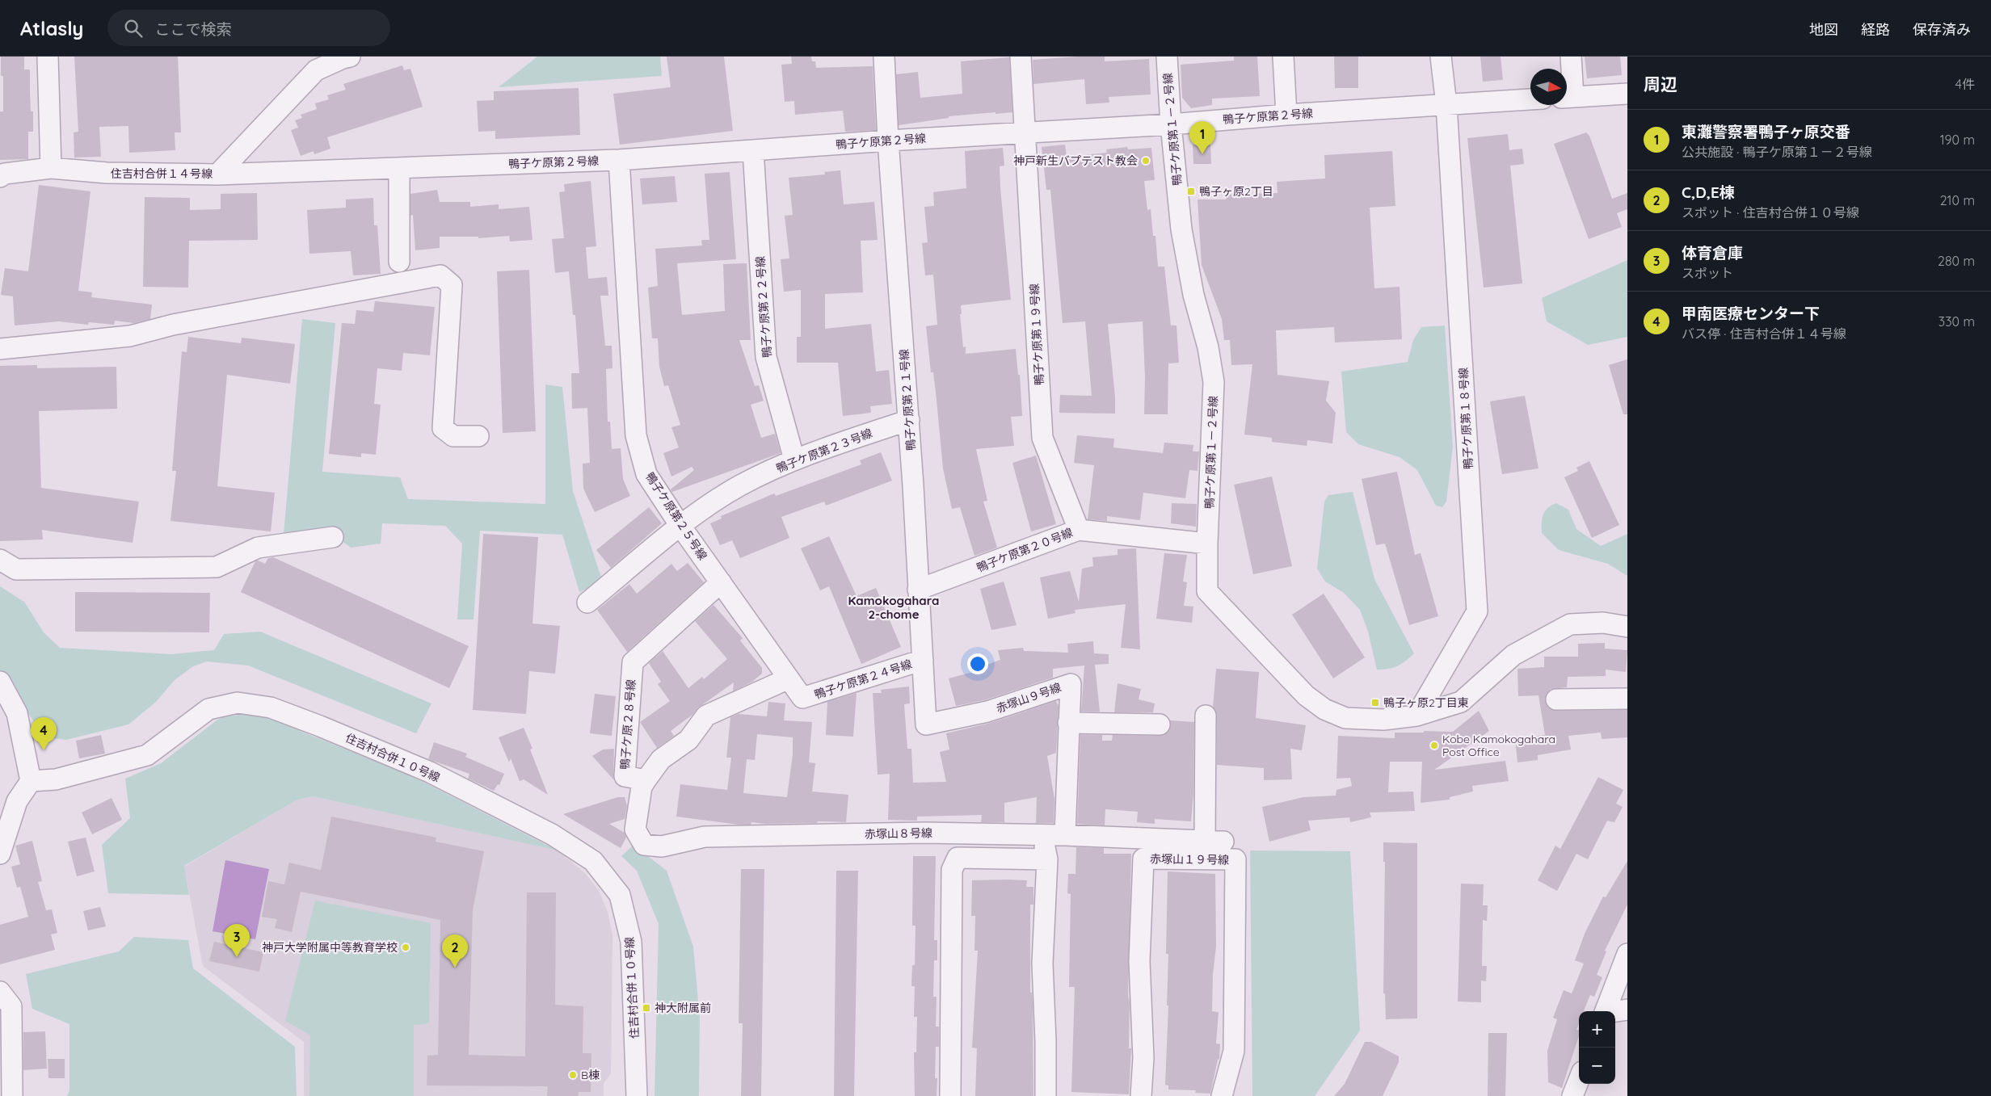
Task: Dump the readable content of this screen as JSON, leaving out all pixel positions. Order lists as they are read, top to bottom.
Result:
{
  "streets": {
    "street": [
      "鴨子ケ原第２号線",
      "鴨子ケ原第１－２号線",
      "住吉村合併１４号線",
      "鴨子ケ原第２２号線",
      "鴨子ケ原第１９号線",
      "鴨子ケ原第２１号線",
      "鴨子ケ原第１８号線",
      "鴨子ケ原第２３号線",
      "鴨子ケ原第２５号線",
      "鴨子ケ原第２０号線",
      "鴨子ケ原第２４号線",
      "赤塚山９号線",
      "鴨子ケ原２８号線",
      "住吉村合併１０号線",
      "赤塚山８号線",
      "赤塚山１９号線"
    ]
  },
  "crossings": [
    ["鴨子ケ原第２号線", "鴨子ケ原第１－２号線"],
    ["鴨子ケ原第２号線", "住吉村合併１４号線"],
    ["鴨子ケ原第２号線", "鴨子ケ原第２２号線"],
    ["鴨子ケ原第２号線", "鴨子ケ原第１９号線"],
    ["鴨子ケ原第２号線", "鴨子ケ原第２１号線"],
    ["鴨子ケ原第２号線", "鴨子ケ原第１８号線"],
    ["鴨子ケ原第２号線", "鴨子ケ原第２５号線"],
    ["鴨子ケ原第１－２号線", "鴨子ケ原第１８号線"],
    ["鴨子ケ原第１－２号線", "鴨子ケ原第２０号線"],
    ["鴨子ケ原第２２号線", "鴨子ケ原第２３号線"],
    ["鴨子ケ原第１９号線", "鴨子ケ原第２０号線"],
    ["鴨子ケ原第２１号線", "鴨子ケ原第２３号線"],
    ["鴨子ケ原第２１号線", "鴨子ケ原第２０号線"],
    ["鴨子ケ原第２１号線", "鴨子ケ原第２４号線"],
    ["鴨子ケ原第２１号線", "赤塚山９号線"],
    ["鴨子ケ原第２３号線", "鴨子ケ原第２５号線"],
    ["鴨子ケ原第２５号線", "鴨子ケ原第２４号線"],
    ["鴨子ケ原第２５号線", "鴨子ケ原２８号線"],
    ["鴨子ケ原第２４号線", "赤塚山９号線"],
    ["赤塚山９号線", "赤塚山８号線"],
    ["鴨子ケ原２８号線", "赤塚山８号線"]
  ],
  "districts": ["Kamokogahara 2-chome"],
  "places": {
    "other": [
      "神戸新生バプテスト教会",
      "Kobe Kamokogahara Post Office",
      "神戸大学附属中等教育学校",
      "B棟"
    ],
    "transit": ["鴨子ヶ原2丁目", "鴨子ヶ原2丁目東", "神大附属前"]
  },
  "north": "right",
  "page": {
    "header": "Atlasly",
    "search": "ここで検索",
    "nav": ["地図", "経路", "保存済み"],
    "heading": ["周辺", "4件"],
    "list": [
      {
        "mark": "1",
        "name": "東灘警察署鴨子ヶ原交番",
        "note": "公共施設 · 鴨子ケ原第１－２号線",
        "value": "190 m"
      },
      {
        "mark": "2",
        "name": "C,D,E棟",
        "note": "スポット · 住吉村合併１０号線",
        "value": "210 m"
      },
      {
        "mark": "3",
        "name": "体育倉庫",
        "note": "スポット",
        "value": "280 m"
      },
      {
        "mark": "4",
        "name": "甲南医療センター下",
        "note": "バス停 · 住吉村合併１４号線",
        "value": "330 m"
      }
    ],
    "pins": [
      "1",
      "4",
      "3",
      "2"
    ],
    "map_buttons": ["+", "−"]
  }
}
